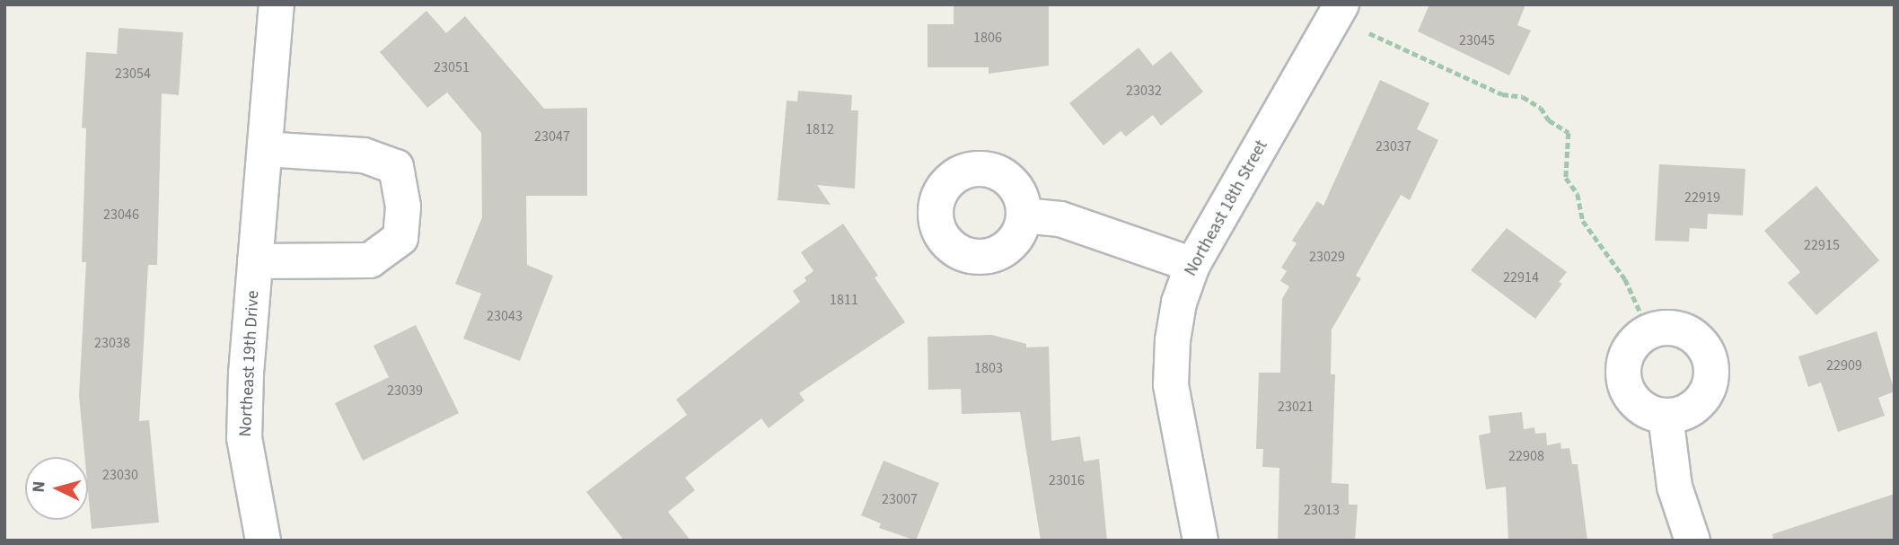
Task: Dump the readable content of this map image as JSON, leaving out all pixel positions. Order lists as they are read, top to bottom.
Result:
{
  "streets": {
    "street": ["Northeast 18th Street", "Northeast 19th Drive"]
  },
  "house_numbers": [
    "1806",
    "23045",
    "23051",
    "23054",
    "23032",
    "1812",
    "23047",
    "23037",
    "22919",
    "23046",
    "22915",
    "23029",
    "22914",
    "1811",
    "23043",
    "23038",
    "22909",
    "1803",
    "23039",
    "23021",
    "22908",
    "23030",
    "23016",
    "23007",
    "23013"
  ],
  "north": "left"
}
